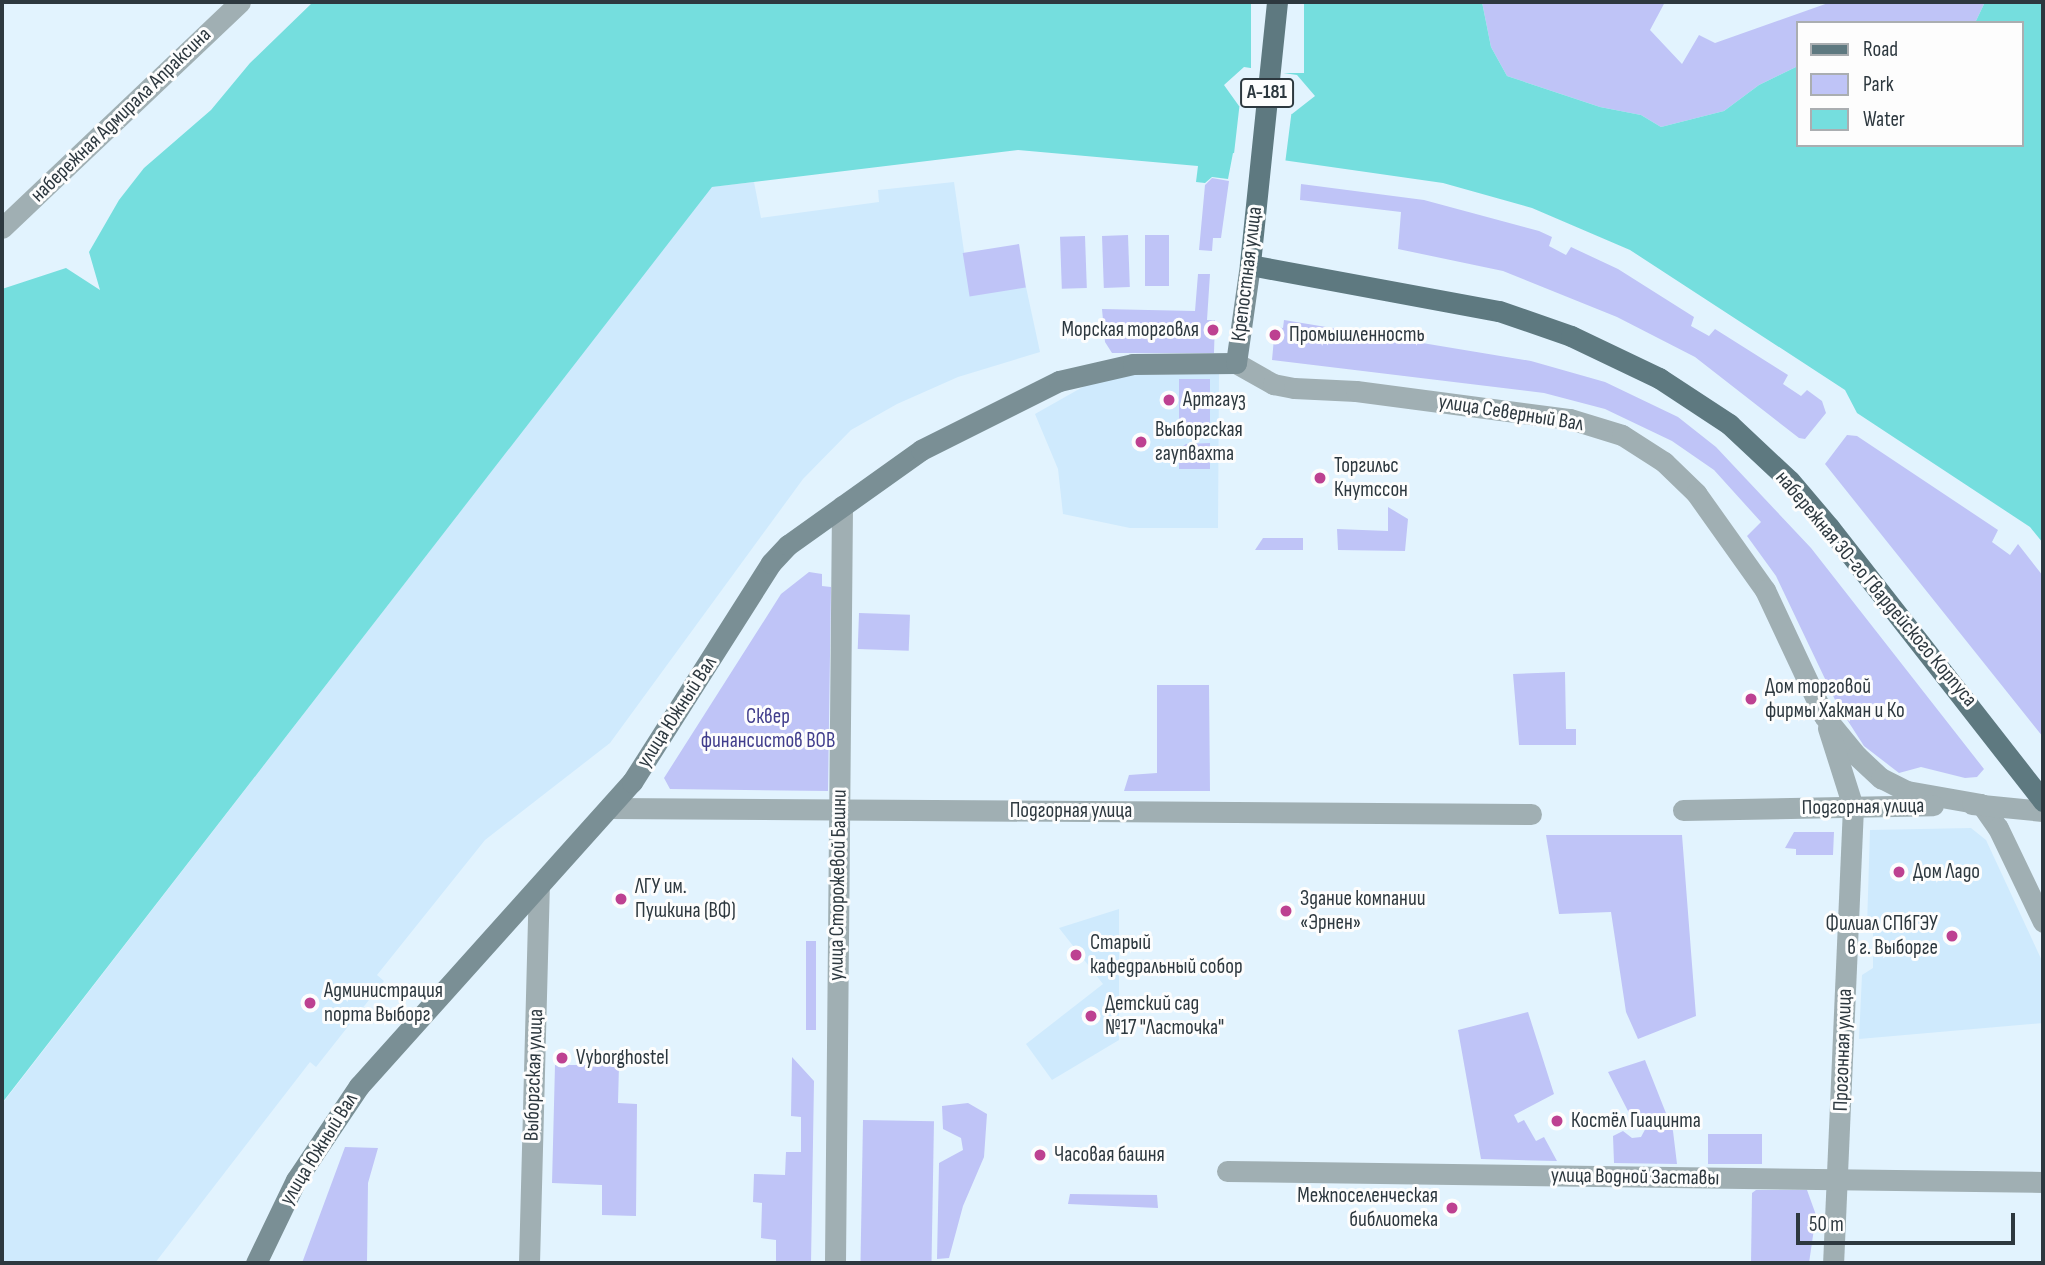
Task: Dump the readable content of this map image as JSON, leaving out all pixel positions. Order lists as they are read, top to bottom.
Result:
{
  "streets": {
    "main road": ["А-181", "Крепостная улица", "набережная 30-го Гвардейского Корпуса"],
    "street": [
      "набережная Адмирала Апраксина",
      "улица Северный Вал",
      "улица Южный Вал",
      "Подгорная улица",
      "улица Сторожевой Башни",
      "Прогонная улица",
      "Выборгская улица",
      "улица Водной Заставы"
    ]
  },
  "crossings": [
    ["Крепостная улица", "улица Северный Вал"],
    ["Крепостная улица", "набережная 30-го Гвардейского Корпуса"],
    ["Крепостная улица", "улица Южный Вал"],
    ["улица Северный Вал", "улица Южный Вал"],
    ["улица Северный Вал", "Подгорная улица"],
    ["улица Северный Вал", "Прогонная улица"],
    ["улица Южный Вал", "Подгорная улица"],
    ["улица Южный Вал", "улица Сторожевой Башни"],
    ["улица Южный Вал", "Выборгская улица"],
    ["Подгорная улица", "улица Сторожевой Башни"],
    ["Подгорная улица", "Прогонная улица"],
    ["Прогонная улица", "улица Водной Заставы"]
  ],
  "parks": ["Сквер финансистов ВОВ"],
  "places": [
    "Морская торговля",
    "Промышленность",
    "Артгауз",
    "Выборгская гаупвахта",
    "Торгильс Кнутссон",
    "Дом торговой фирмы Хакман и Ко",
    "Дом Ладо",
    "ЛГУ им. Пушкина (ВФ)",
    "Здание компании «Эрнен»",
    "Филиал СПбГЭУ в г. Выборге",
    "Старый кафедральный собор",
    "Администрация порта Выборг",
    "Детский сад №17 \"Ласточка\"",
    "Vyborghostel",
    "Костёл Гиацинта",
    "Часовая башня",
    "Межпоселенческая библиотека"
  ],
  "legend": ["Road", "Park", "Water"],
  "scale_bar": "50 m"
}
